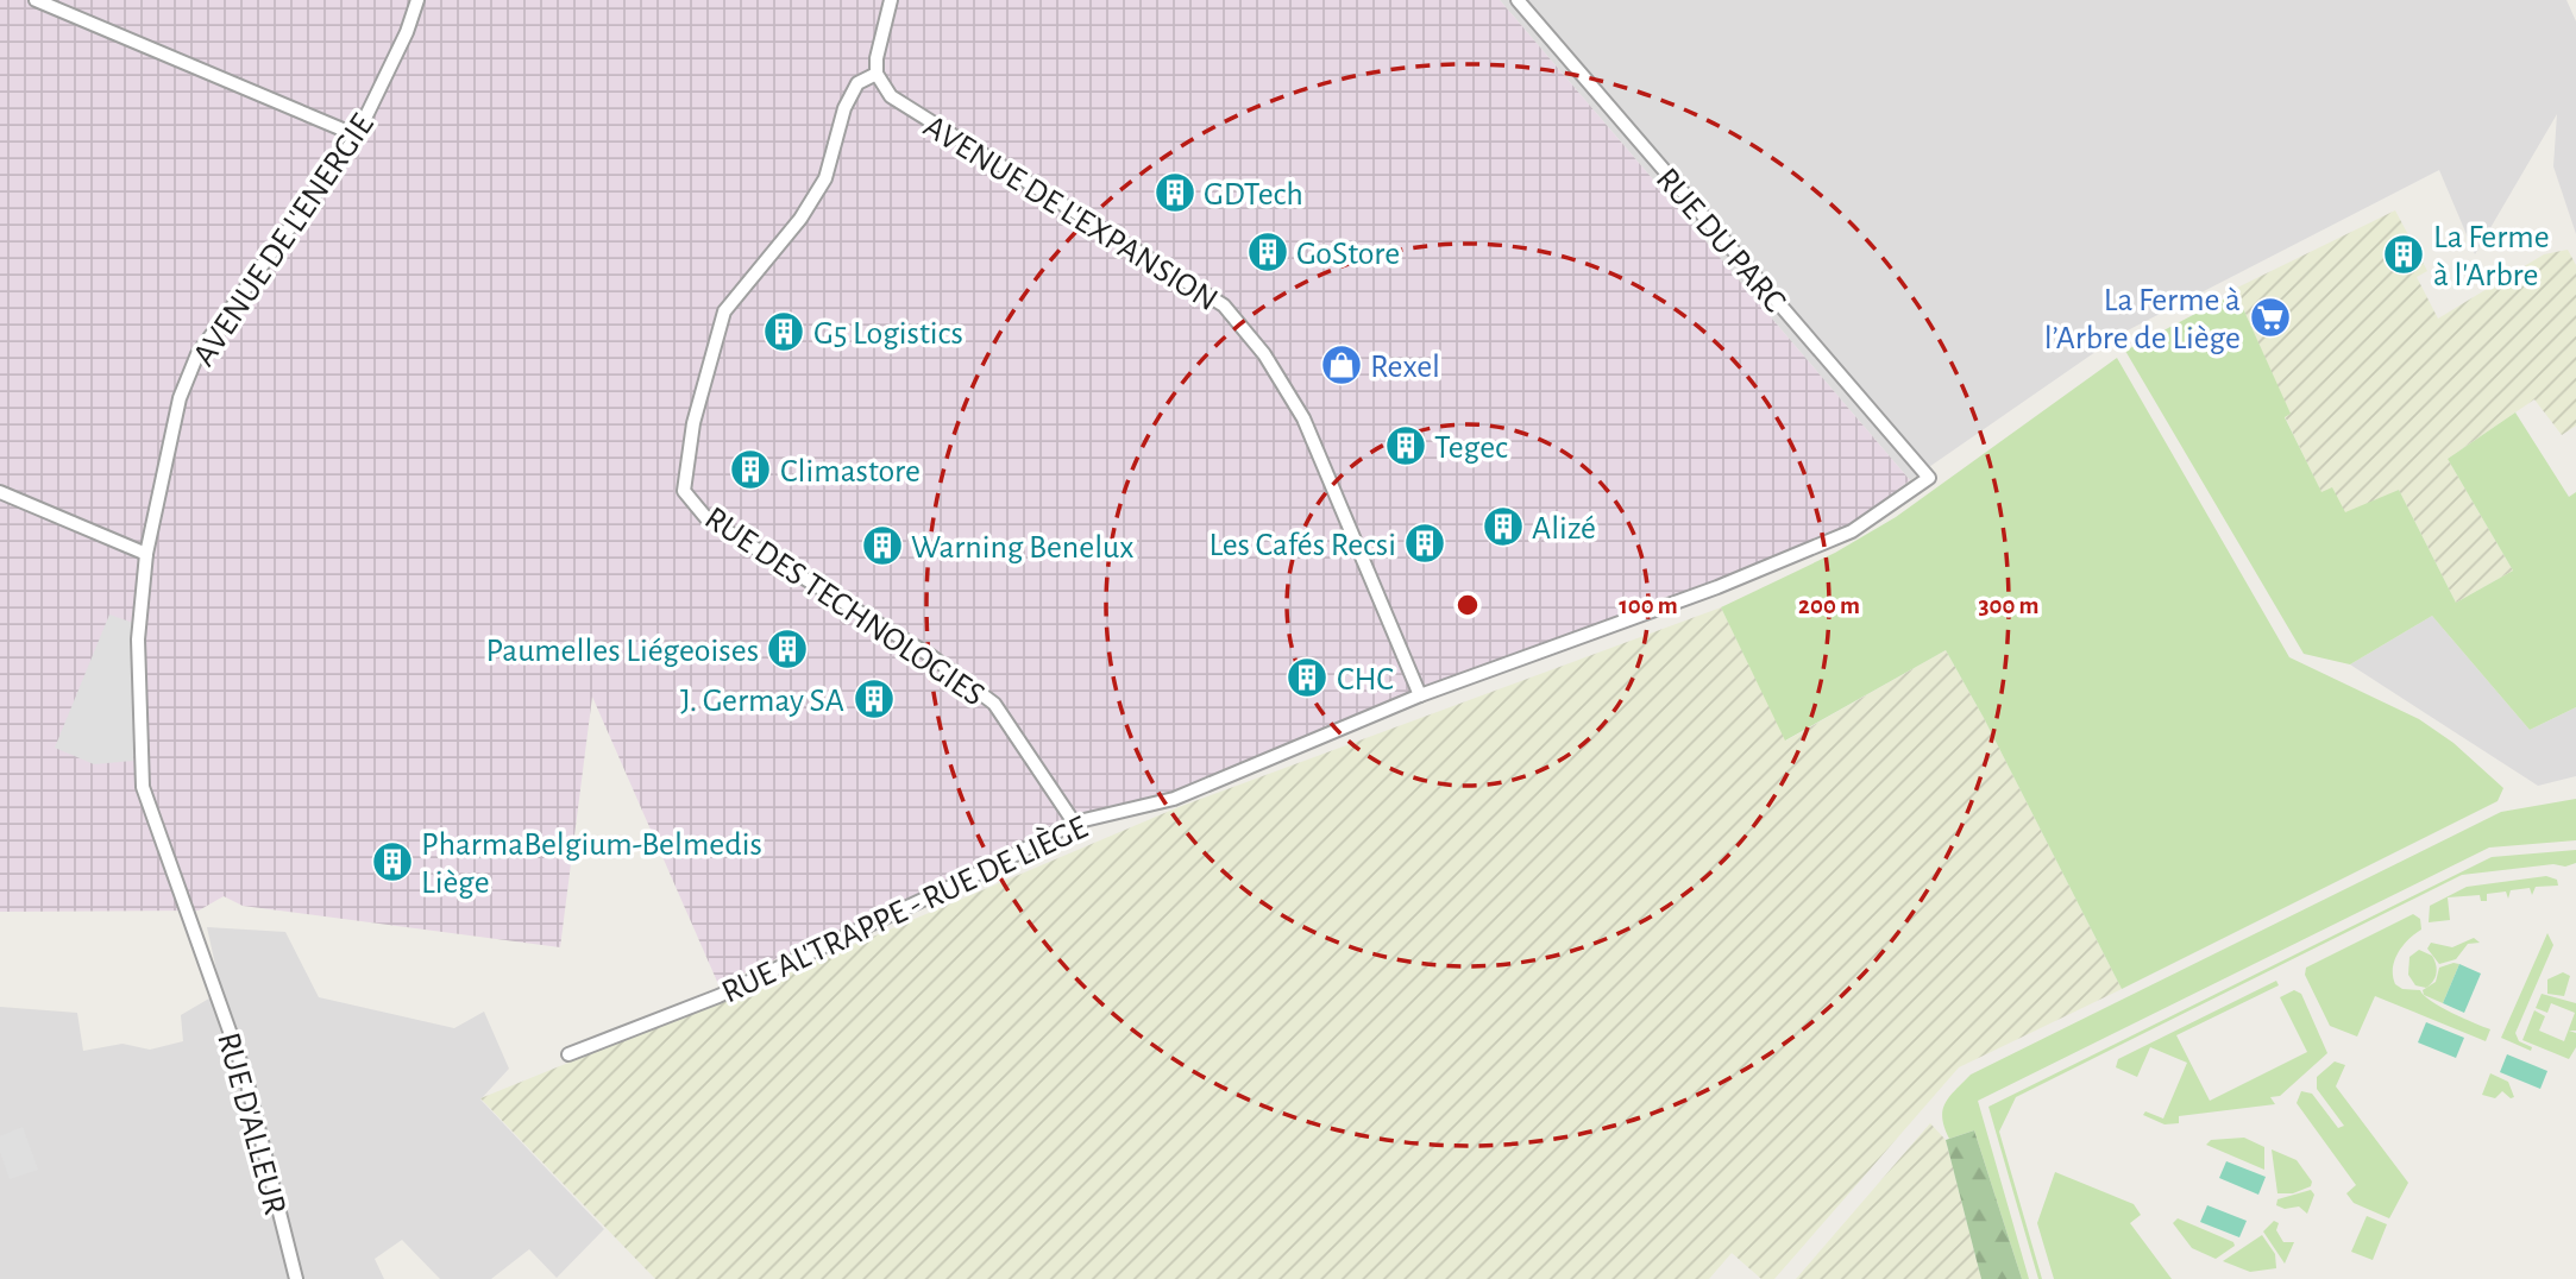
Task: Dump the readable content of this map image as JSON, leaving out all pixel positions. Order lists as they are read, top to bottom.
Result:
{
  "streets": {
    "street": [
      "AVENUE DE L'EXPANSION",
      "AVENUE DE L'ENERGIE",
      "RUE DU PARC",
      "RUE DES TECHNOLOGIES",
      "RUE AL'TRAPPE - RUE DE LIÈGE",
      "RUE D'ALLEUR"
    ]
  },
  "crossings": [
    ["AVENUE DE L'EXPANSION", "RUE DES TECHNOLOGIES"],
    ["AVENUE DE L'EXPANSION", "RUE AL'TRAPPE - RUE DE LIÈGE"],
    ["AVENUE DE L'ENERGIE", "RUE D'ALLEUR"],
    ["RUE DU PARC", "RUE AL'TRAPPE - RUE DE LIÈGE"],
    ["RUE DES TECHNOLOGIES", "RUE AL'TRAPPE - RUE DE LIÈGE"]
  ],
  "places": {
    "building": [
      "GDTech",
      "GoStore",
      "La Ferme à l'Arbre",
      "G5 Logistics",
      "Tegec",
      "Climastore",
      "Alizé",
      "Les Cafés Recsi",
      "Warning Benelux",
      "Paumelles Liégeoises",
      "CHC",
      "J. Germay SA",
      "PharmaBelgium-Belmedis Liège"
    ],
    "supermarket": ["La Ferme à l’Arbre de Liège"],
    "shop": ["Rexel"]
  },
  "rings": ["100 m", "200 m", "300 m"]
}
